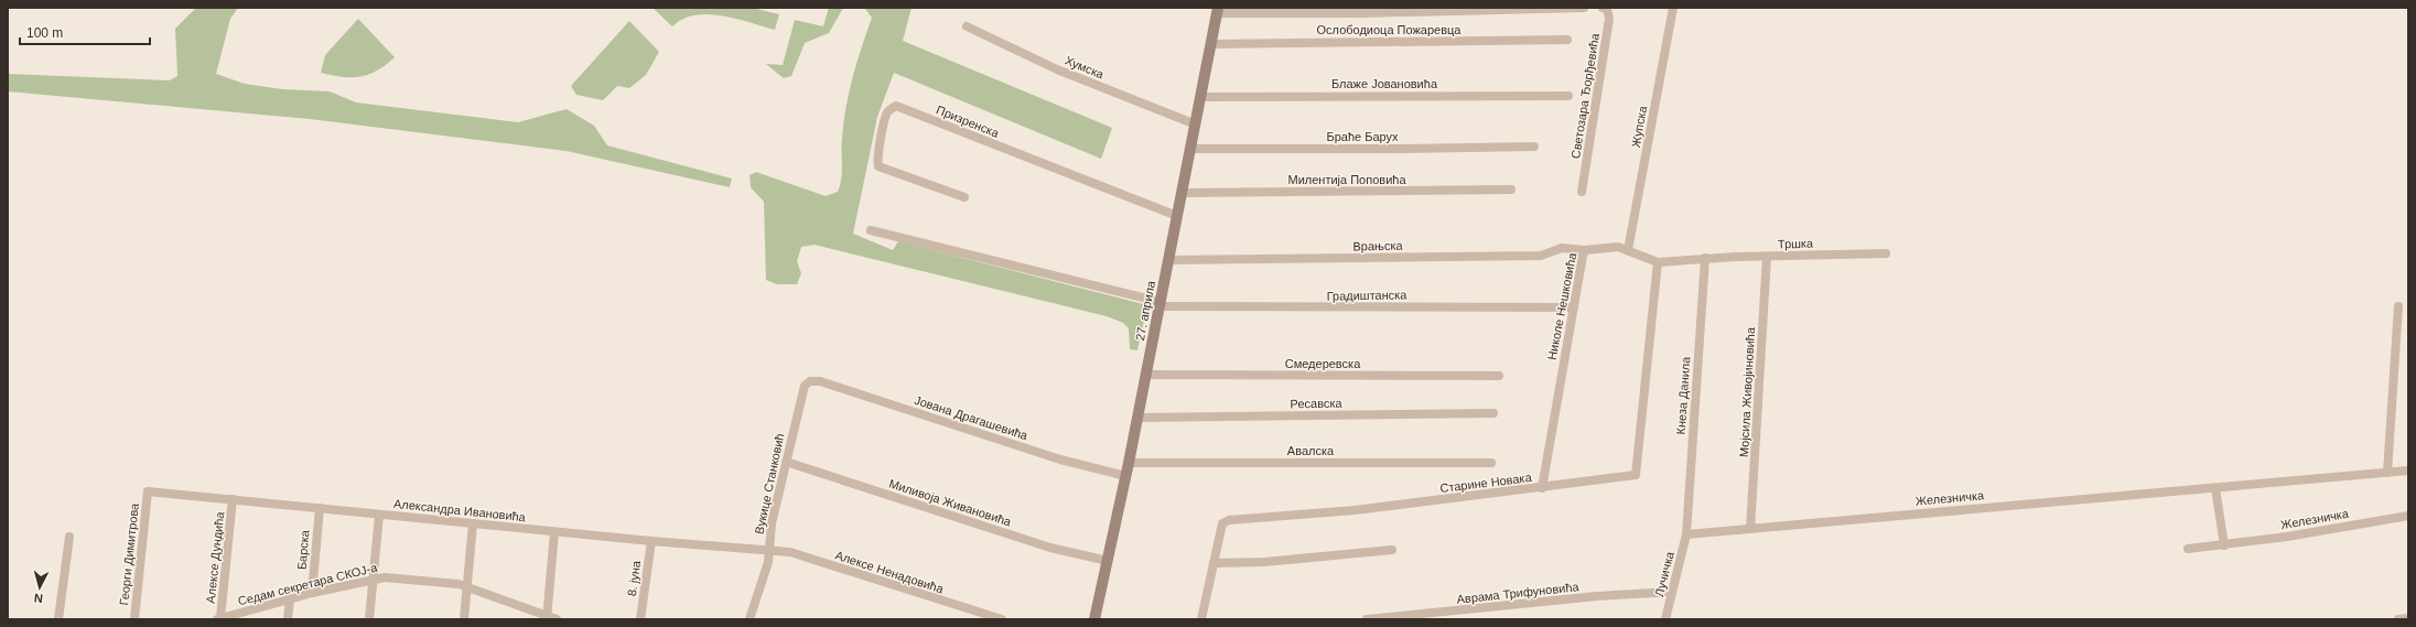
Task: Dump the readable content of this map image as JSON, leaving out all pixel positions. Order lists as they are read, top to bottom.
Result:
{
  "streets": {
    "main road": ["27. априла"],
    "street": [
      "Ослободиоца Пожаревца",
      "Хумска",
      "Блаже Јовановића",
      "Светозара Ђорђевића",
      "Призренска",
      "Жупска",
      "Браће Барух",
      "Милентија Поповића",
      "Тршка",
      "Врањска",
      "Градиштанска",
      "Николе Нешковића",
      "Смедеревска",
      "Мојсила Живојиновића",
      "Кнеза Данила",
      "Ресавска",
      "Јована Драгашевића",
      "Авалска",
      "Старине Новака",
      "Вукице Станковић",
      "Железничка",
      "Миливоја Живановића",
      "Александра Ивановића",
      "Барска",
      "Георги Димитрова",
      "Алексе Дундића",
      "Алексе Ненадовића",
      "Лучичка",
      "8. јуна",
      "Седам секретара СКОЈ-а",
      "Аврама Трифуновића"
    ]
  },
  "crossings": [
    ["Ослободиоца Пожаревца", "27. априла"],
    ["Хумска", "27. априла"],
    ["Блаже Јовановића", "27. априла"],
    ["Призренска", "27. априла"],
    ["Жупска", "Николе Нешковића"],
    ["Браће Барух", "27. априла"],
    ["Милентија Поповића", "27. априла"],
    ["Тршка", "Николе Нешковића"],
    ["Тршка", "Мојсила Живојиновића"],
    ["Тршка", "Кнеза Данила"],
    ["Врањска", "Николе Нешковића"],
    ["Врањска", "27. априла"],
    ["Градиштанска", "Николе Нешковића"],
    ["Градиштанска", "27. априла"],
    ["Николе Нешковића", "Кнеза Данила"],
    ["Николе Нешковића", "Старине Новака"],
    ["27. априла", "Смедеревска"],
    ["27. априла", "Ресавска"],
    ["27. априла", "Јована Драгашевића"],
    ["27. априла", "Авалска"],
    ["27. априла", "Миливоја Живановића"],
    ["Мојсила Живојиновића", "Железничка"],
    ["Кнеза Данила", "Железничка"],
    ["Кнеза Данила", "Лучичка"],
    ["Јована Драгашевића", "Вукице Станковић"],
    ["Вукице Станковић", "Миливоја Живановића"],
    ["Вукице Станковић", "Александра Ивановића"],
    ["Вукице Станковић", "Алексе Ненадовића"],
    ["Железничка", "Лучичка"],
    ["Александра Ивановића", "Барска"],
    ["Александра Ивановића", "Георги Димитрова"],
    ["Александра Ивановића", "Алексе Дундића"],
    ["Александра Ивановића", "Алексе Ненадовића"],
    ["Александра Ивановића", "8. јуна"],
    ["Барска", "Седам секретара СКОЈ-а"],
    ["Алексе Дундића", "Седам секретара СКОЈ-а"],
    ["Лучичка", "Аврама Трифуновића"]
  ],
  "scale_bar": "100 m",
  "north": "bottom"
}
